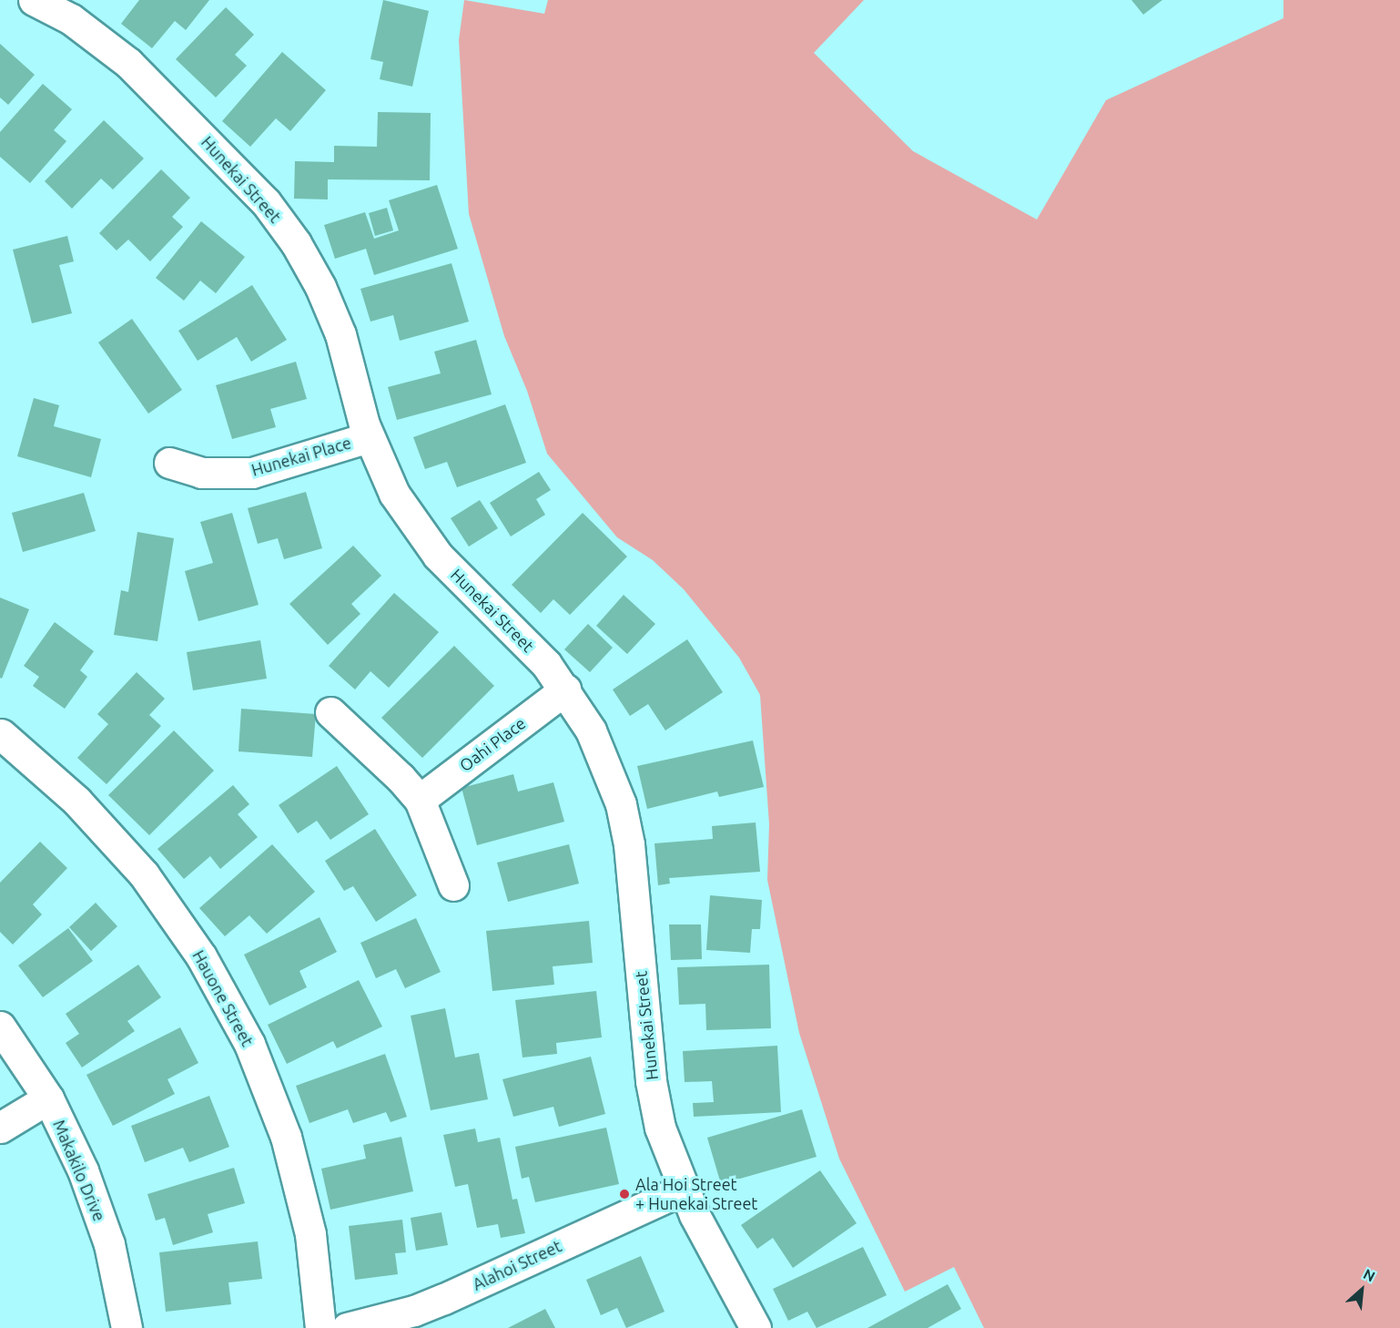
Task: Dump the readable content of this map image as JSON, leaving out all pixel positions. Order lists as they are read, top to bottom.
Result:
{
  "streets": {
    "street": [
      "Hunekai Street",
      "Hunekai Place",
      "Oahi Place",
      "Hauone Street",
      "Makakilo Drive",
      "Alahoi Street"
    ]
  },
  "crossings": [
    ["Hunekai Street", "Hunekai Place"],
    ["Hunekai Street", "Oahi Place"],
    ["Hunekai Street", "Alahoi Street"]
  ],
  "places": ["Ala Hoi Street + Hunekai Street"],
  "north": "top right"
}
